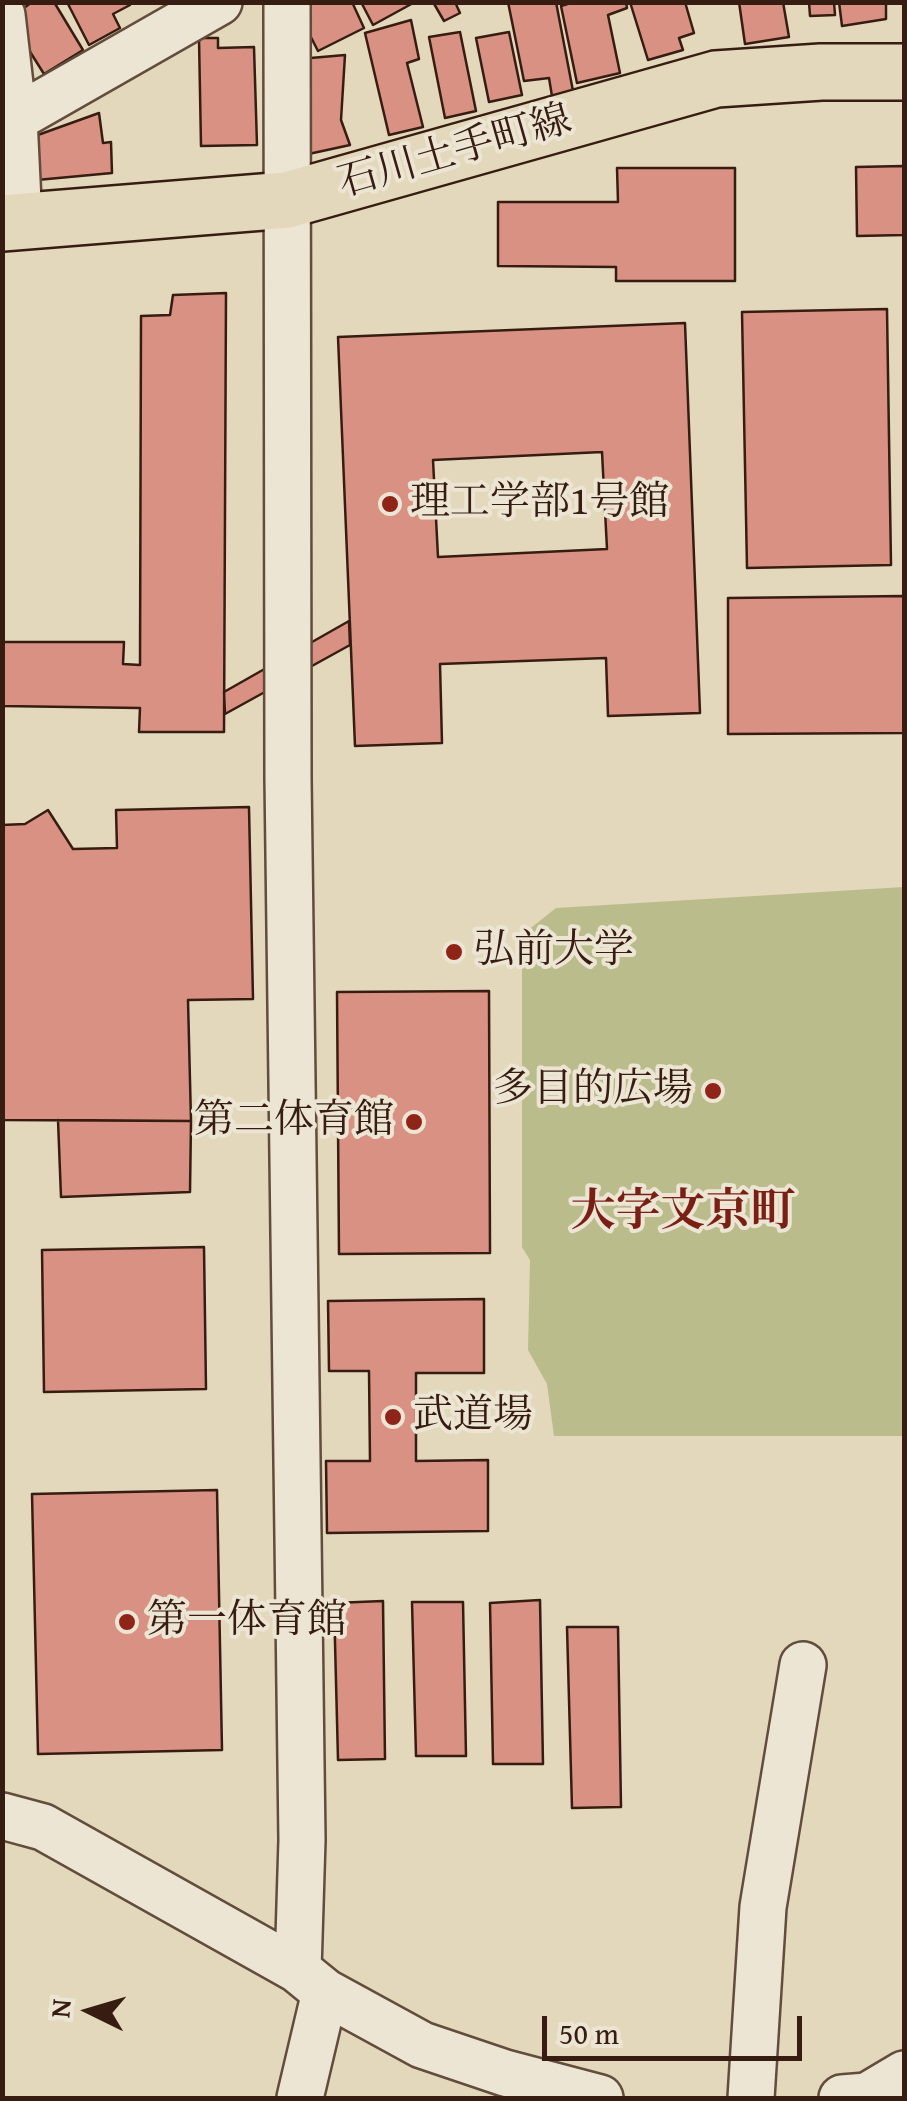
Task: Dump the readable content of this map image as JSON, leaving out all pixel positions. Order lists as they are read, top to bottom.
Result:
{
  "streets": {
    "main road": ["石川土手町線"]
  },
  "districts": ["大字文京町"],
  "places": [
    "理工学部1号館",
    "弘前大学",
    "多目的広場",
    "第二体育館",
    "武道場",
    "第一体育館"
  ],
  "scale_bar": "50 m",
  "north": "left"
}
